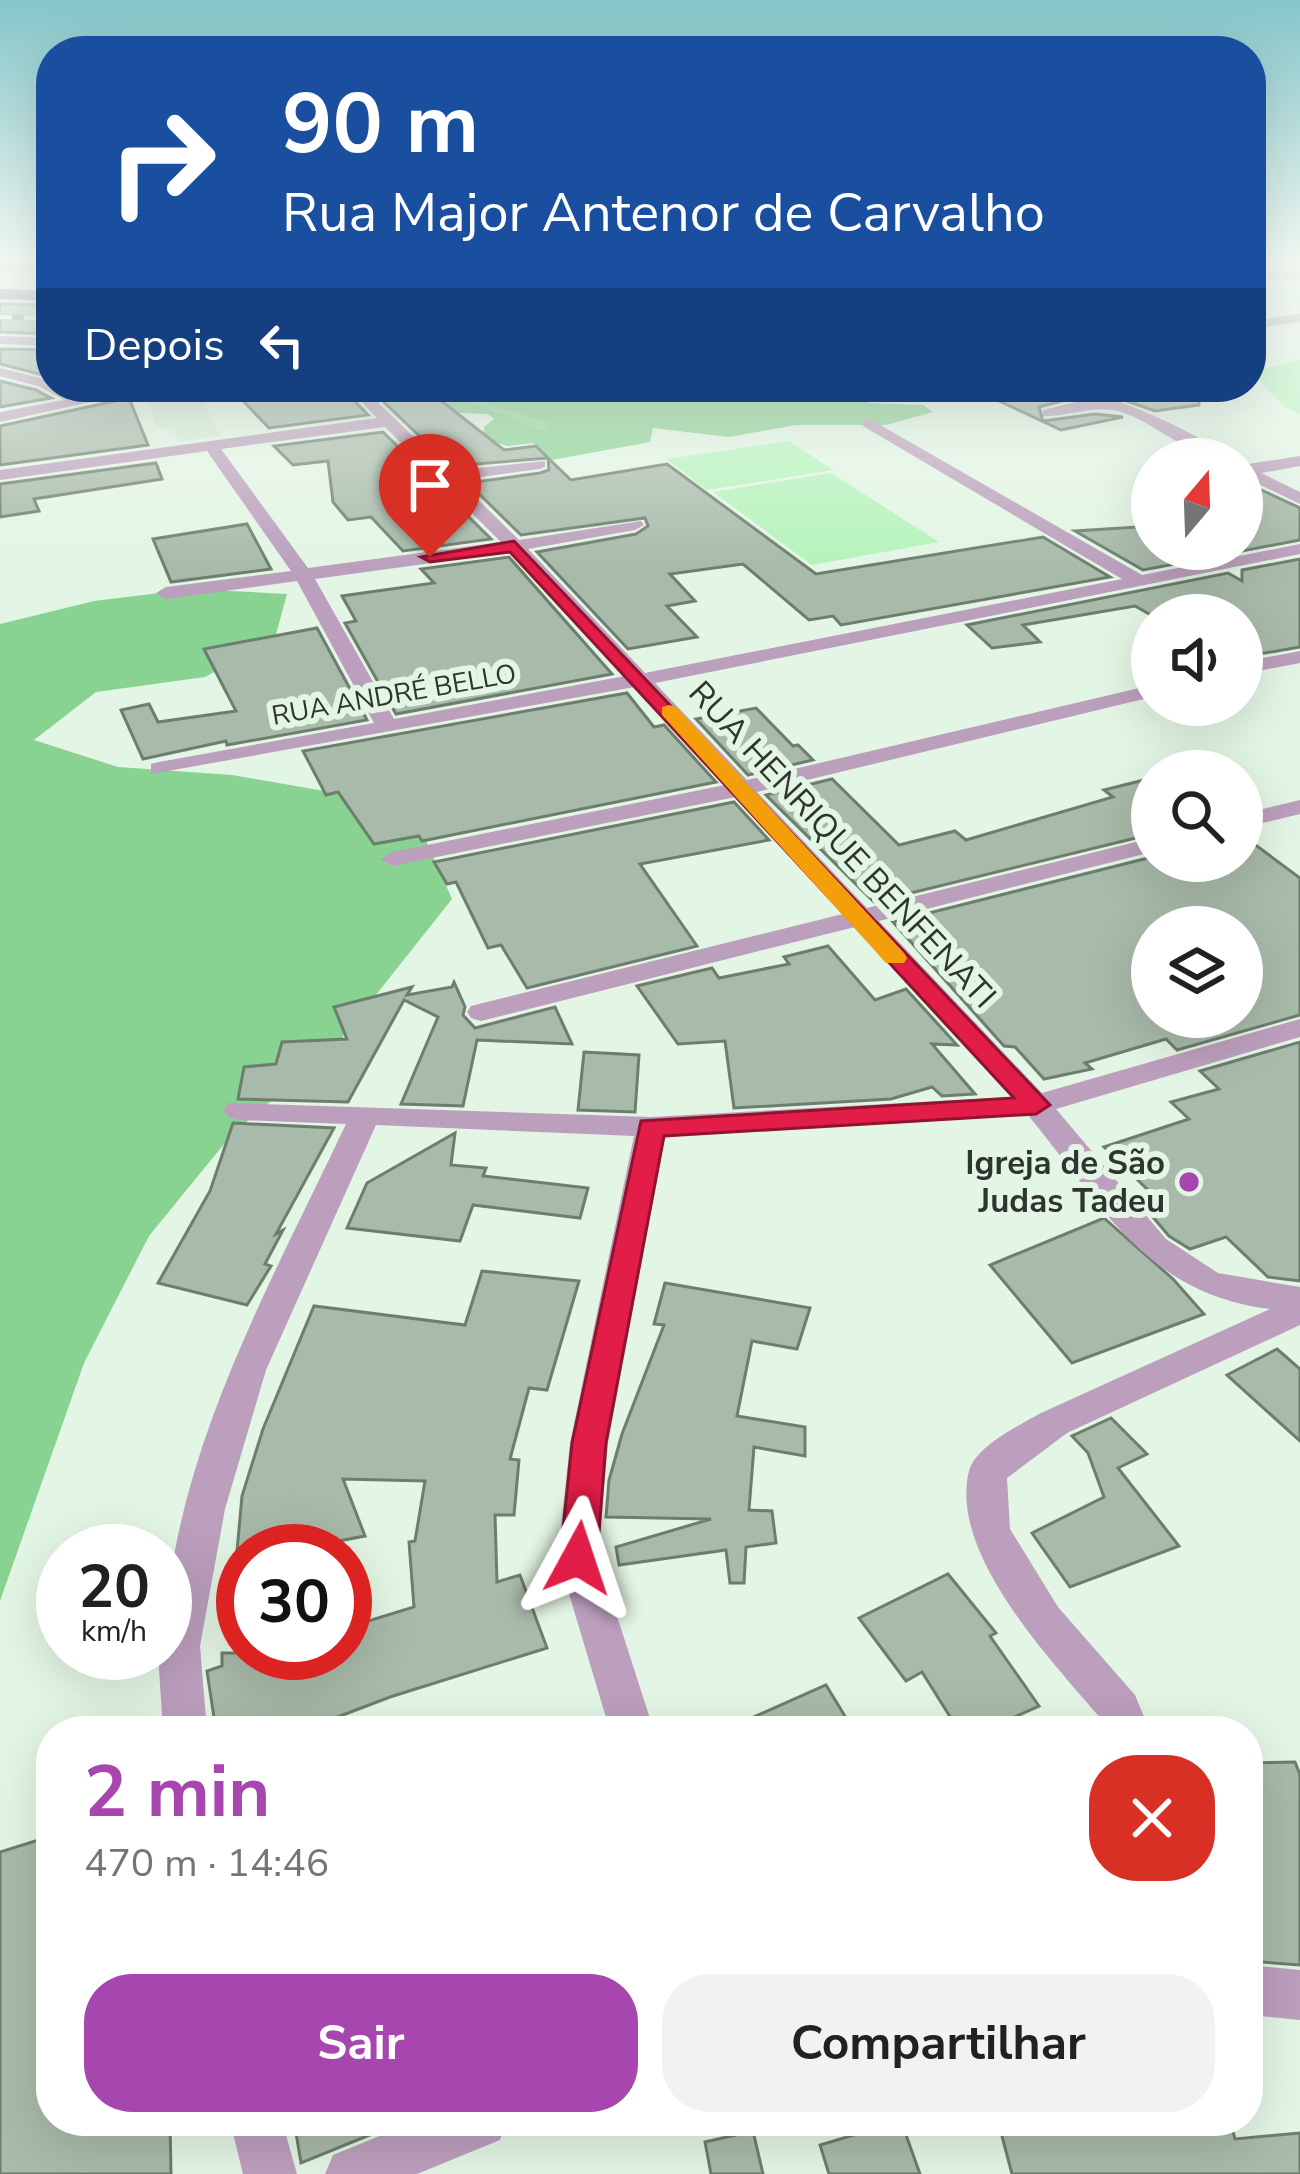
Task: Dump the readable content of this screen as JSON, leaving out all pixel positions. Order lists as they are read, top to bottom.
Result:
{
  "streets": {
    "street": ["RUA ANDRÉ BELLO", "RUA HENRIQUE BENFENATI"]
  },
  "crossings": [
    ["RUA ANDRÉ BELLO", "RUA HENRIQUE BENFENATI"]
  ],
  "places": ["Igreja de São Judas Tadeu"],
  "north": "top",
  "page": {
    "turn": ["90 m", "Rua Major Antenor de Carvalho"],
    "then": "Depois",
    "speed": "20 km/h",
    "limit": "30",
    "heading": ["2 min", "470 m · 14:46"],
    "buttons": ["Sair", "Compartilhar"]
  }
}
